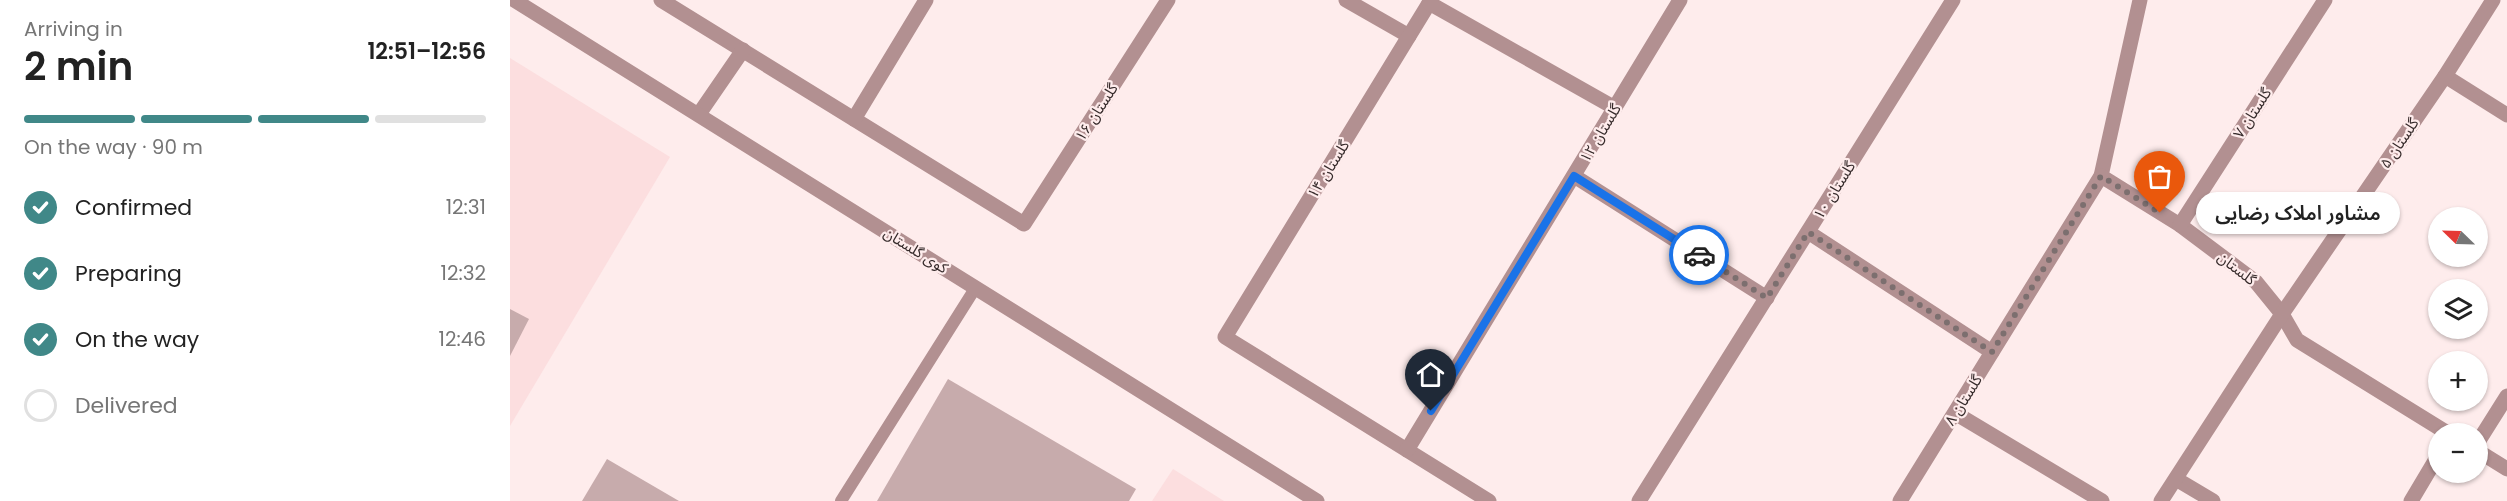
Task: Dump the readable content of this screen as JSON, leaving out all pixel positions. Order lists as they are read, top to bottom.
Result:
{
  "streets": {
    "street": [
      "گلستان ۱۶",
      "گلستان ۷",
      "گلستان ۱۲",
      "گلستان ۵",
      "گلستان ۱۴",
      "گلستان ۱۰",
      "کوی گلستان",
      "گلستان",
      "گلستان ۸"
    ]
  },
  "crossings": [
    ["گلستان ۷", "گلستان"],
    ["گلستان ۱۲", "گلستان ۱۴"],
    ["گلستان ۵", "گلستان"],
    ["گلستان", "گلستان ۸"]
  ],
  "places": ["مشاور املاک رضایی"],
  "north": "top left",
  "page": {
    "heading": ["2 min", "Arriving in", "12:51–12:56"],
    "bar": "On the way · 90 m",
    "list": [
      ["Confirmed", "12:31"],
      ["Preparing", "12:32"],
      ["On the way", "12:46"],
      "Delivered"
    ],
    "bubble": "مشاور املاک رضایی",
    "map_buttons": ["+", "−"]
  }
}
